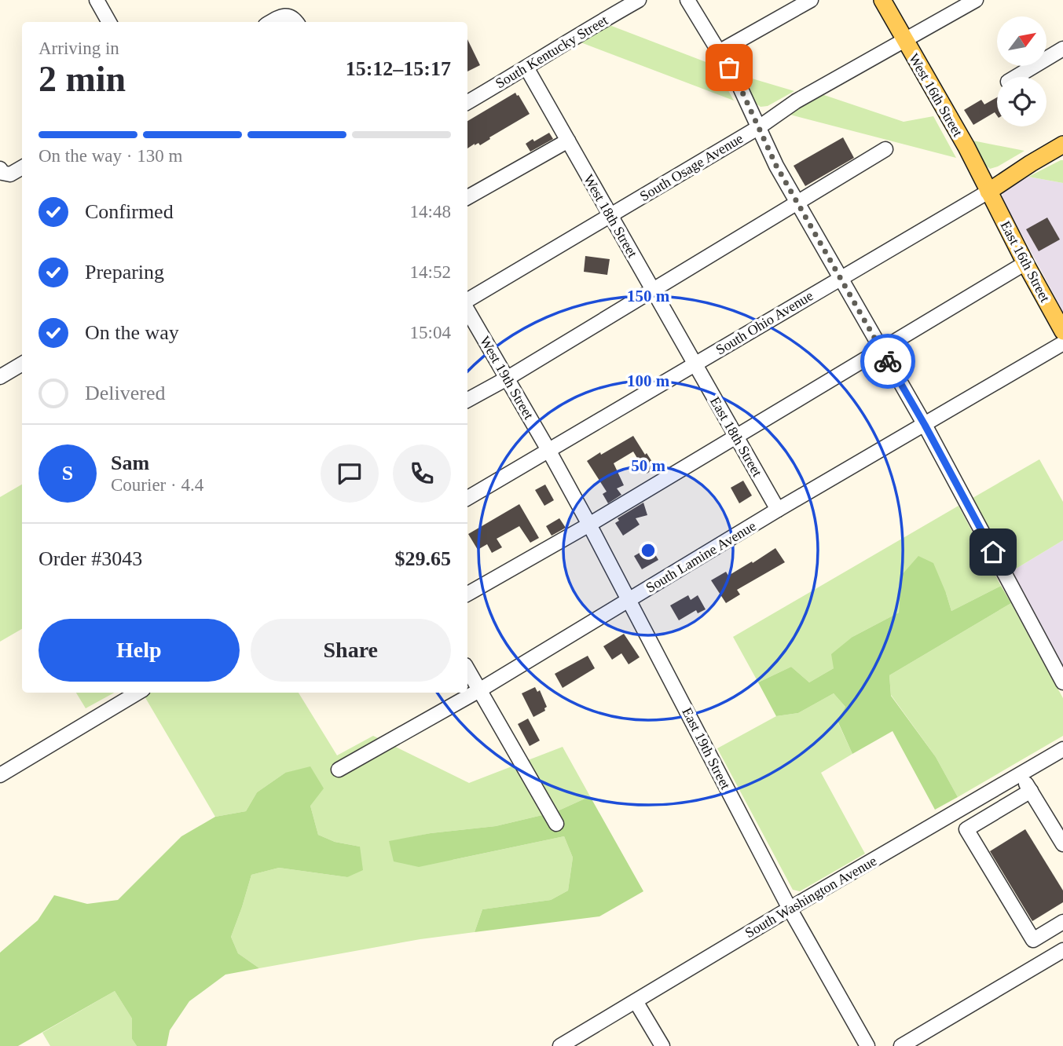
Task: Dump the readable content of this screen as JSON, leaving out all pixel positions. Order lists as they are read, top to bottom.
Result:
{
  "streets": {
    "main road": ["West 16th Street", "East 16th Street", "South Ohio Avenue"],
    "street": [
      "South Kentucky Street",
      "South Osage Avenue",
      "West 18th Street",
      "West 19th Street",
      "East 18th Street",
      "South Lamine Avenue",
      "East 19th Street",
      "South Washington Avenue"
    ]
  },
  "crossings": [
    ["South Kentucky Street", "West 18th Street"],
    ["West 16th Street", "South Osage Avenue"],
    ["West 16th Street", "East 16th Street"],
    ["West 16th Street", "South Ohio Avenue"],
    ["South Osage Avenue", "West 18th Street"],
    ["West 18th Street", "South Ohio Avenue"],
    ["West 18th Street", "East 18th Street"],
    ["East 16th Street", "South Ohio Avenue"],
    ["South Ohio Avenue", "West 19th Street"],
    ["South Ohio Avenue", "East 18th Street"],
    ["South Ohio Avenue", "East 19th Street"],
    ["West 19th Street", "East 19th Street"],
    ["East 18th Street", "South Lamine Avenue"],
    ["South Lamine Avenue", "East 19th Street"],
    ["East 19th Street", "South Washington Avenue"]
  ],
  "north": "top right",
  "page": {
    "heading": ["2 min", "Arriving in", "15:12–15:17"],
    "panel": [
      "Sam",
      "Courier · 4.4",
      "Order #3043",
      "$29.65"
    ],
    "bar": "On the way · 130 m",
    "list": [
      ["Confirmed", "14:48"],
      ["Preparing", "14:52"],
      ["On the way", "15:04"],
      "Delivered"
    ],
    "round": "S",
    "buttons": ["Help", "Share"]
  },
  "rings": ["150 m", "100 m", "50 m"]
}
